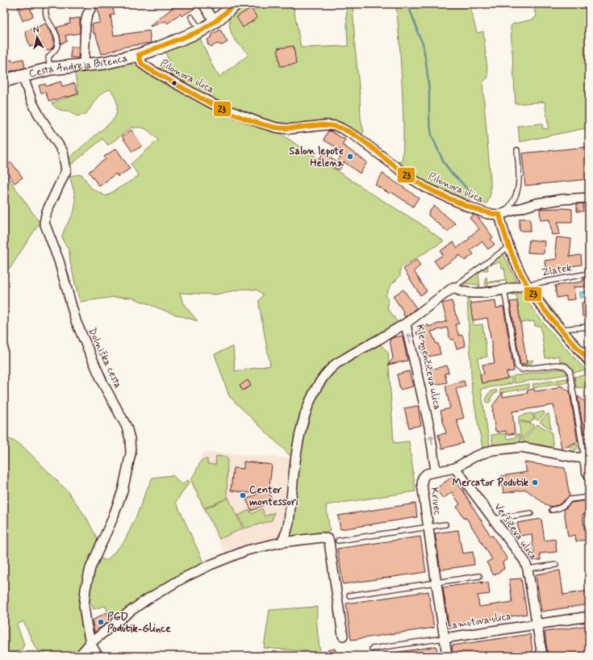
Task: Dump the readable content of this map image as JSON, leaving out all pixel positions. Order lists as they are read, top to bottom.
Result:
{
  "streets": {
    "street": [
      "Cesta Andreja Bitenca",
      "Pilonova ulica",
      "Dolniška cesta",
      "Klemenčičeva ulica",
      "Krivec",
      "Veršičeva ulica",
      "Lamutova ulica"
    ],
    "lane": ["Zlatek"]
  },
  "crossings": [
    ["Cesta Andreja Bitenca", "Pilonova ulica"],
    ["Cesta Andreja Bitenca", "Dolniška cesta"],
    ["Klemenčičeva ulica", "Krivec"],
    ["Krivec", "Veršičeva ulica"],
    ["Krivec", "Lamutova ulica"],
    ["Veršičeva ulica", "Lamutova ulica"]
  ],
  "one_way": ["Klemenčičeva ulica"],
  "places": [
    "Salon lepote Helena",
    "Mercator Podutik",
    "Center montessori",
    "PGD Podutik-Glince"
  ],
  "lines": ["transit line 23"],
  "north": "top"
}
